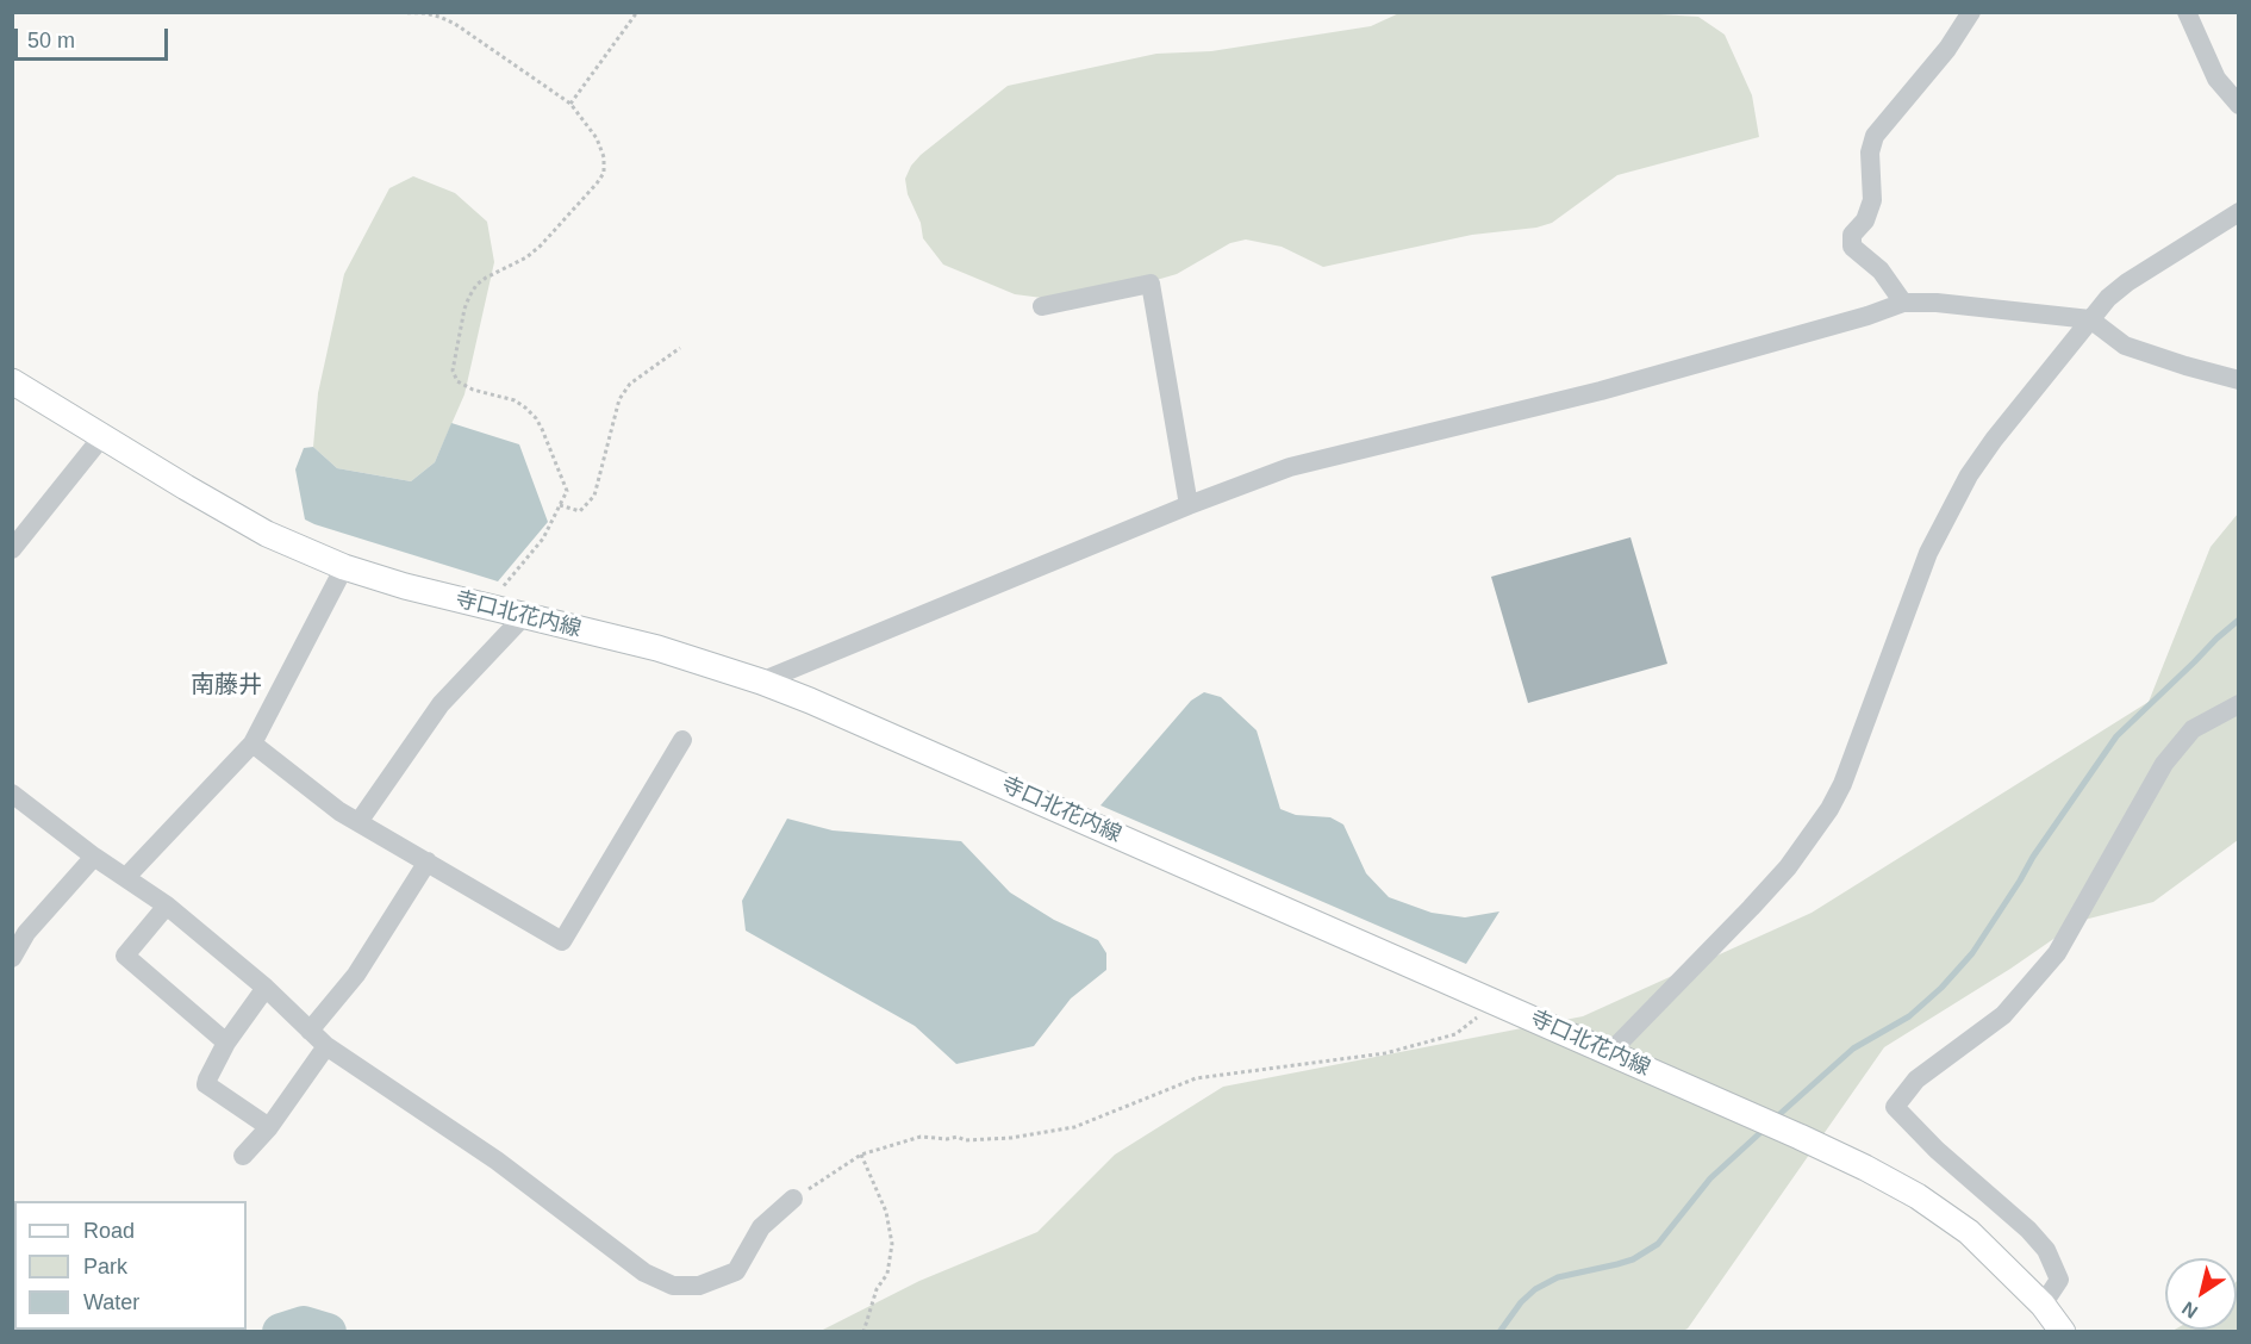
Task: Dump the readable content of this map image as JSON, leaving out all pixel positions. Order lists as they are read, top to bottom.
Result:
{
  "streets": {
    "main road": ["寺口北花内線"]
  },
  "districts": ["南藤井"],
  "legend": ["Road", "Park", "Water"],
  "scale_bar": "50 m",
  "north": "bottom left"
}
